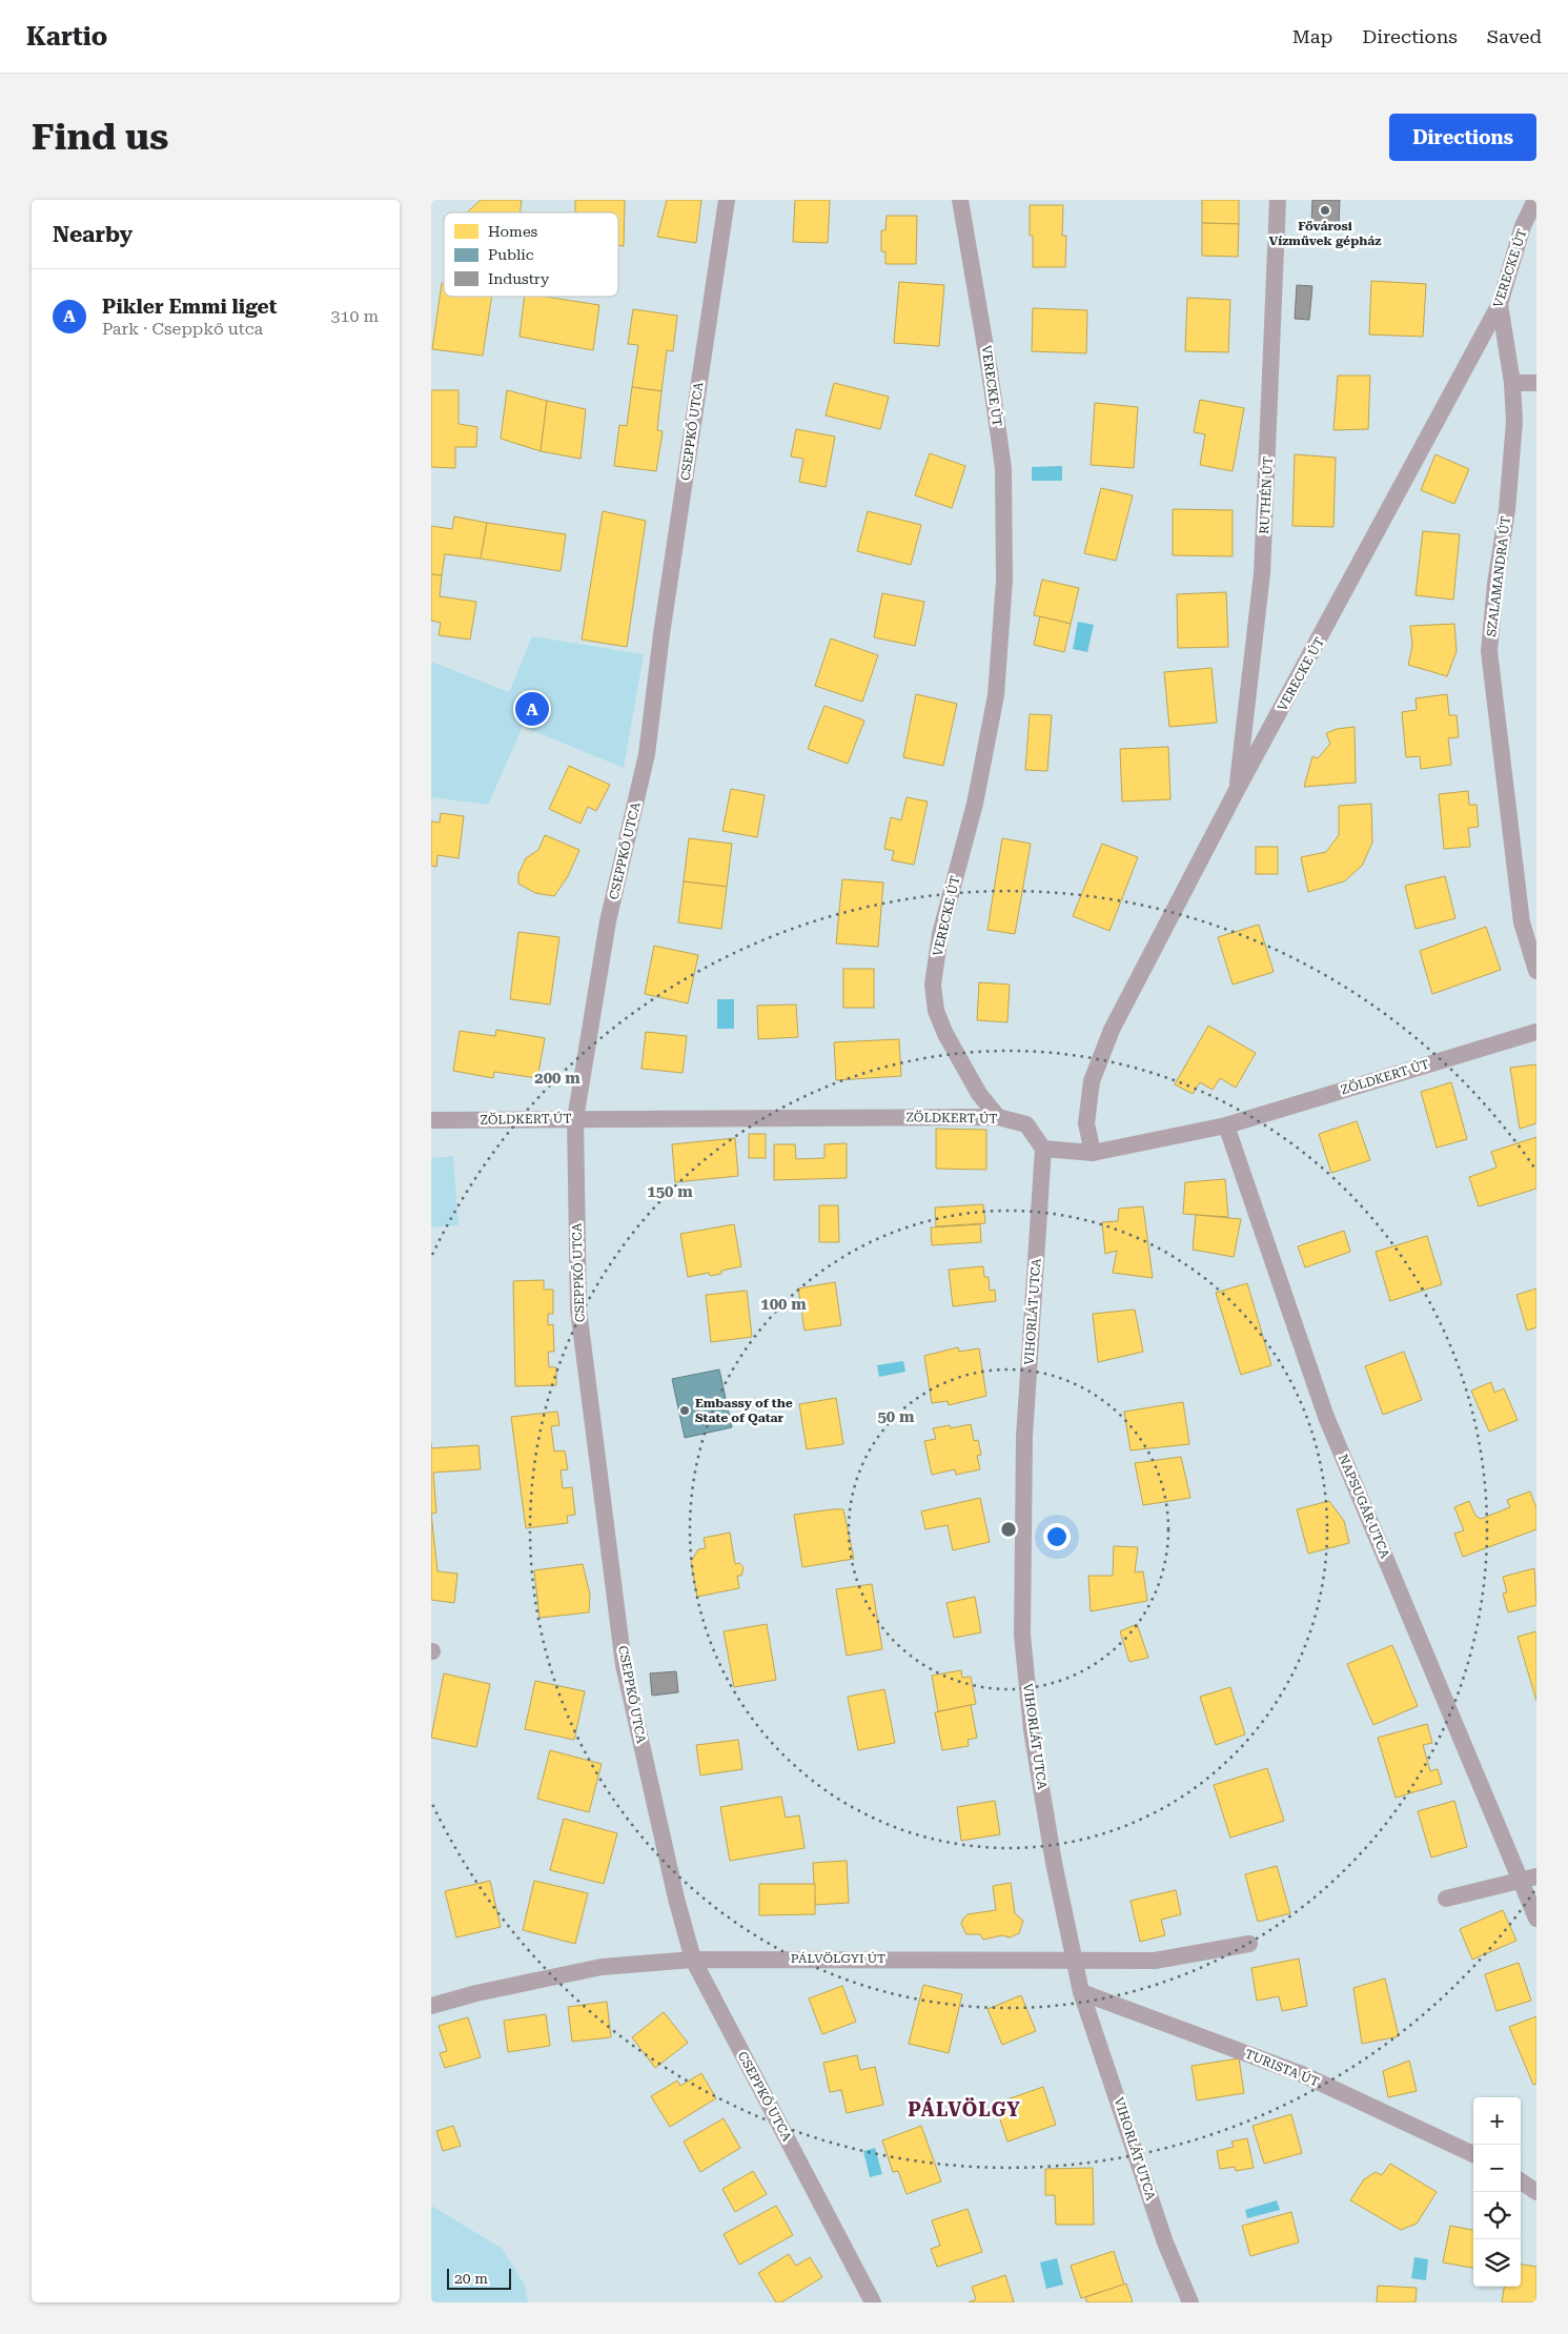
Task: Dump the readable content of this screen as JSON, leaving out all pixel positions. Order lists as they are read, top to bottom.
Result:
{
  "streets": {
    "street": [
      "VERECKE ÚT",
      "CSEPPKŐ UTCA",
      "RUTHÉN ÚT",
      "SZALAMANDRA ÚT",
      "ZÖLDKERT ÚT",
      "VIHORLÁT UTCA",
      "NAPSUGÁR UTCA",
      "PÁLVÖLGYI ÚT",
      "TURISTA ÚT"
    ]
  },
  "crossings": [
    ["VERECKE ÚT", "RUTHÉN ÚT"],
    ["VERECKE ÚT", "SZALAMANDRA ÚT"],
    ["VERECKE ÚT", "ZÖLDKERT ÚT"],
    ["CSEPPKŐ UTCA", "ZÖLDKERT ÚT"],
    ["CSEPPKŐ UTCA", "PÁLVÖLGYI ÚT"],
    ["ZÖLDKERT ÚT", "VIHORLÁT UTCA"],
    ["ZÖLDKERT ÚT", "NAPSUGÁR UTCA"],
    ["VIHORLÁT UTCA", "PÁLVÖLGYI ÚT"],
    ["VIHORLÁT UTCA", "TURISTA ÚT"]
  ],
  "districts": ["PÁLVÖLGY"],
  "places": ["Fővárosi Vízművek gépház", "Embassy of the State of Qatar"],
  "legend": ["Homes", "Public", "Industry"],
  "scale_bar": "20 m",
  "page": {
    "header": "Kartio",
    "nav": ["Map", "Directions", "Saved"],
    "buttons": "Directions",
    "title": "Find us",
    "heading": "Nearby",
    "list": [
      {
        "mark": "A",
        "name": "Pikler Emmi liget",
        "note": "Park · Cseppkő utca",
        "value": "310 m"
      }
    ],
    "pins": "A",
    "map_buttons": ["+", "−"],
    "scale": "20 m"
  },
  "rings": [
    "200 m",
    "150 m",
    "100 m",
    "50 m"
  ]
}
